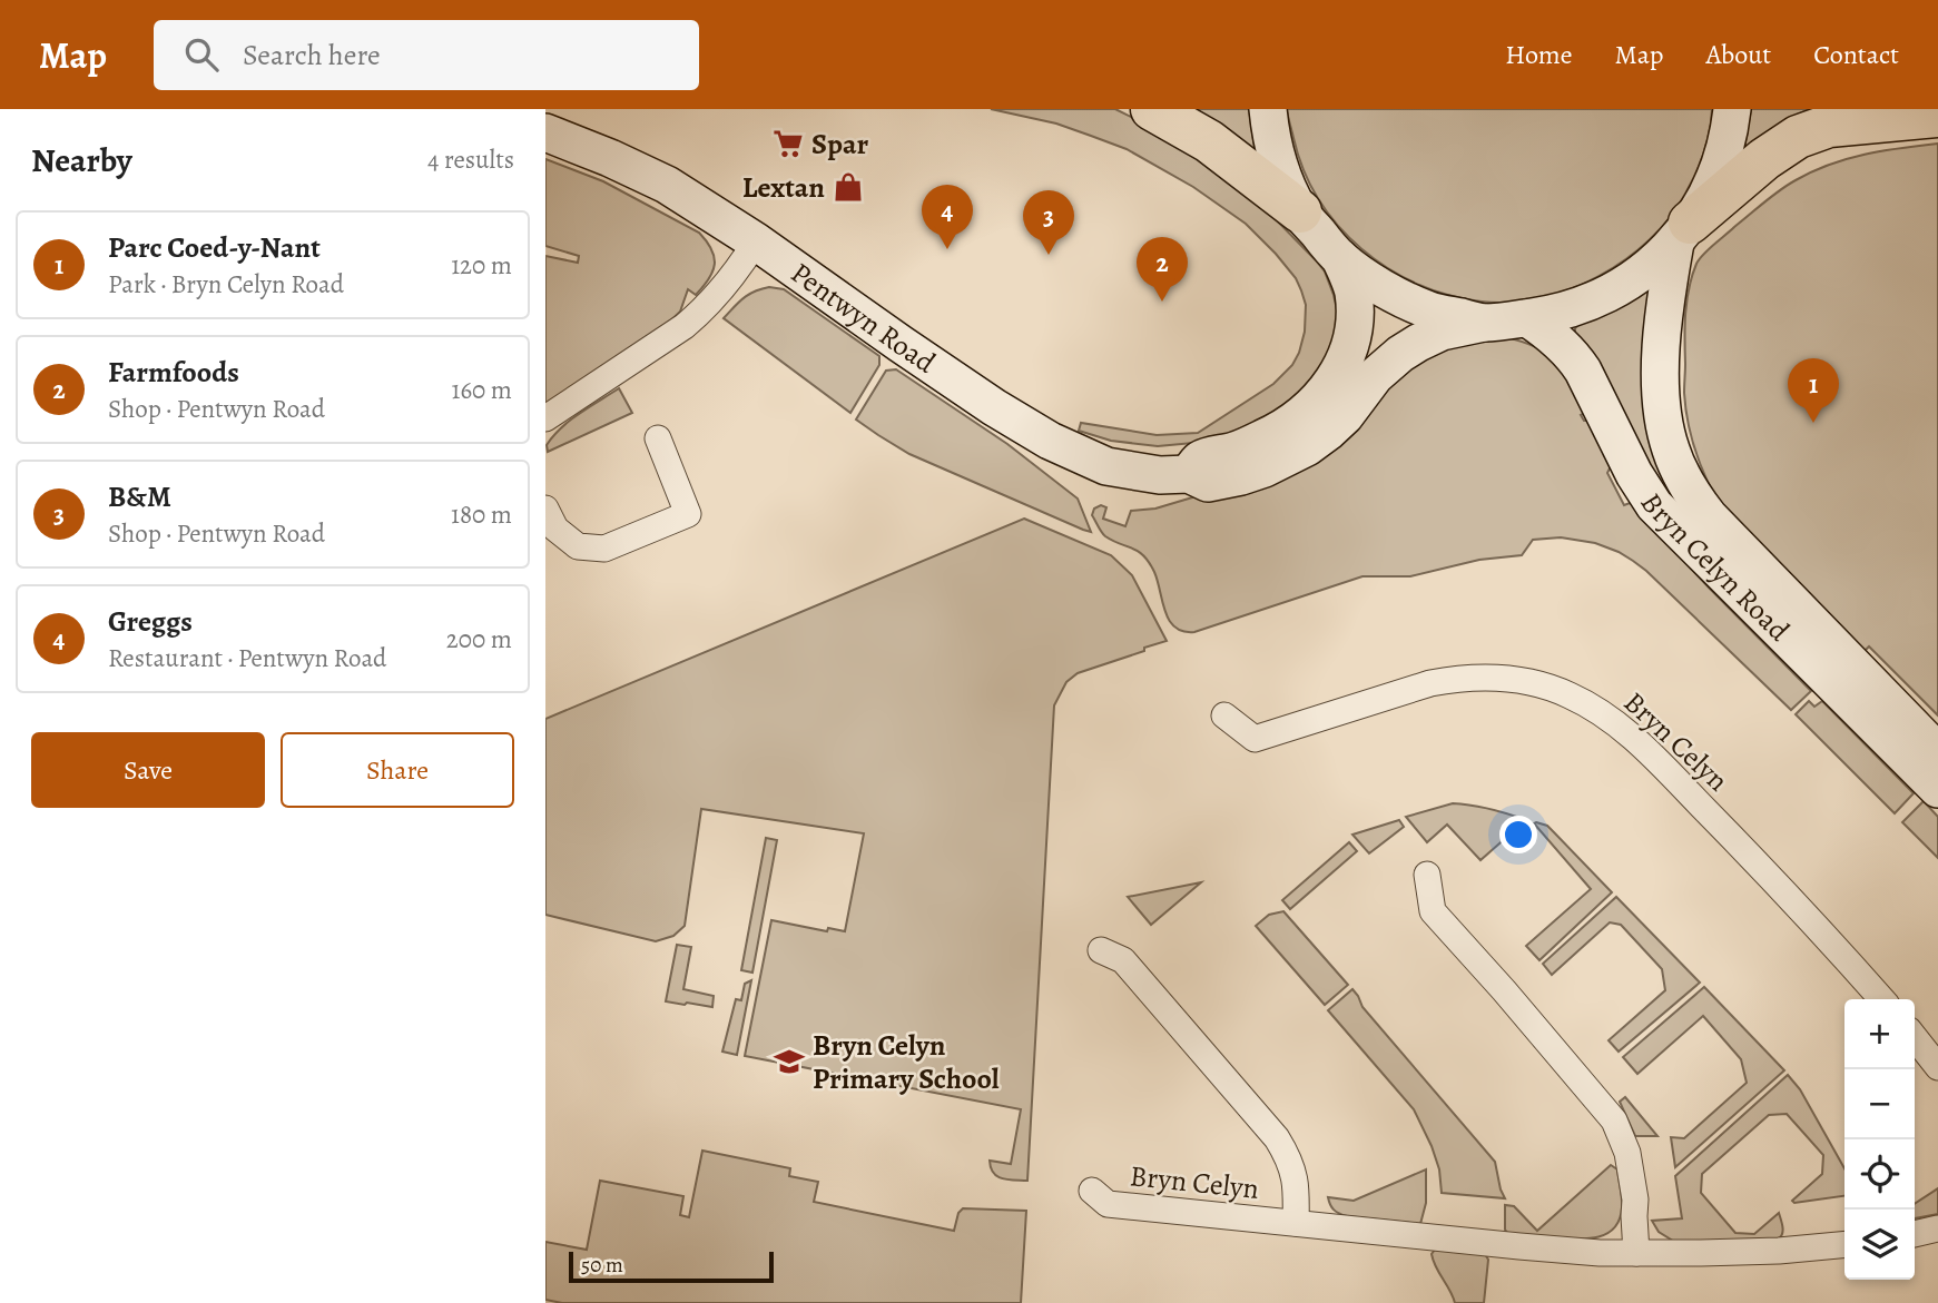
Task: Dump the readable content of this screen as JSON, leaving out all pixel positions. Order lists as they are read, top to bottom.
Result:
{
  "streets": {
    "street": ["Pentwyn Road", "Bryn Celyn Road", "Bryn Celyn"]
  },
  "places": {
    "supermarket": ["Spar"],
    "shop": ["Lextan"],
    "school or university": ["Bryn Celyn Primary School"]
  },
  "scale_bar": "50 m",
  "page": {
    "header": "Map",
    "search": "Search here",
    "nav": [
      "Home",
      "Map",
      "About",
      "Contact"
    ],
    "heading": ["Nearby", "4 results"],
    "pins": [
      "4",
      "3",
      "2",
      "1"
    ],
    "list": [
      {
        "mark": "1",
        "name": "Parc Coed-y-Nant",
        "note": "Park · Bryn Celyn Road",
        "value": "120 m"
      },
      {
        "mark": "2",
        "name": "Farmfoods",
        "note": "Shop · Pentwyn Road",
        "value": "160 m"
      },
      {
        "mark": "3",
        "name": "B&M",
        "note": "Shop · Pentwyn Road",
        "value": "180 m"
      },
      {
        "mark": "4",
        "name": "Greggs",
        "note": "Restaurant · Pentwyn Road",
        "value": "200 m"
      }
    ],
    "buttons": ["Save", "Share"],
    "map_buttons": ["+", "−"],
    "scale": "50 m"
  }
}
